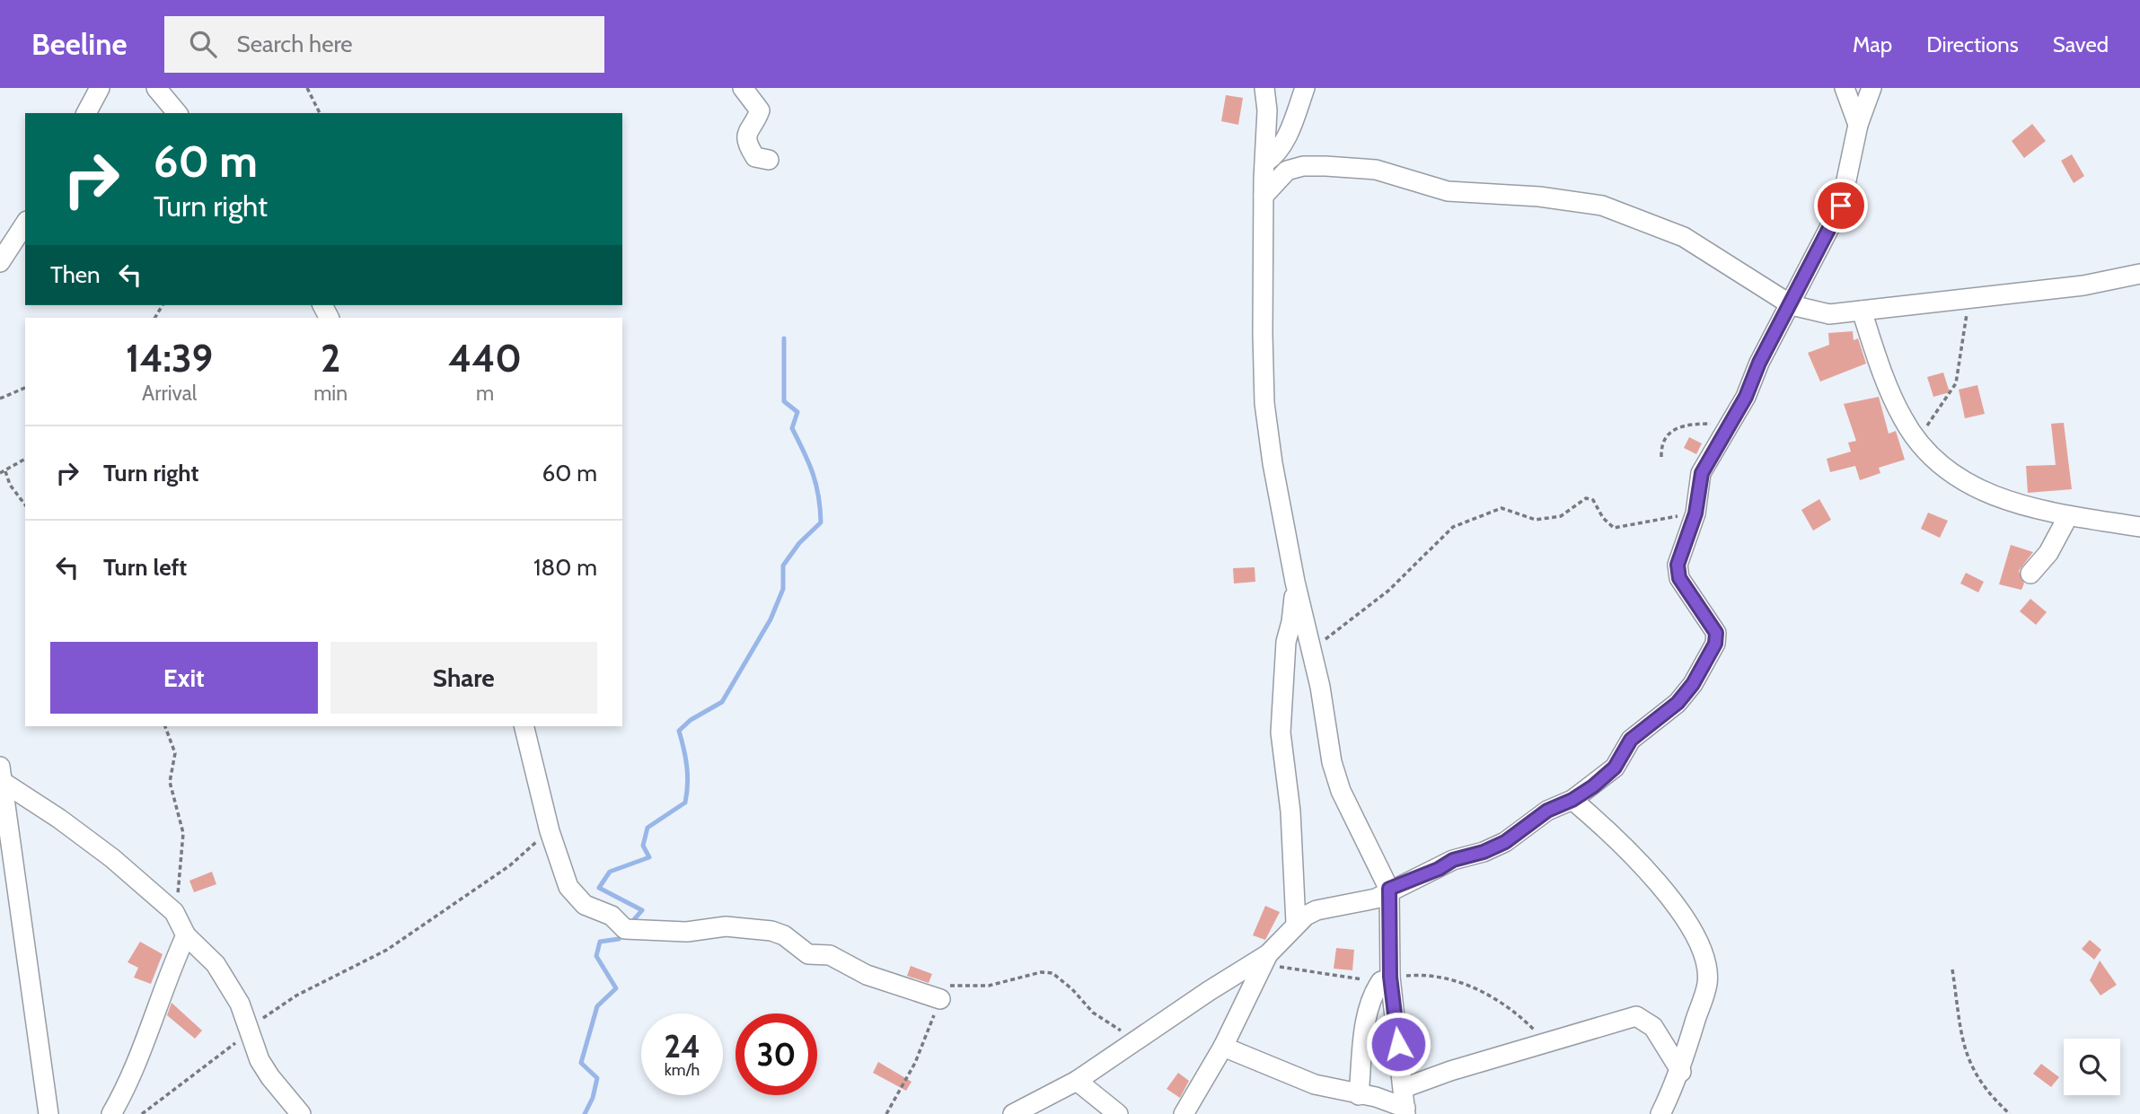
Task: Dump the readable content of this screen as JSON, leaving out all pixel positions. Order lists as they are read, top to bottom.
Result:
{
  "page": {
    "header": "Beeline",
    "search": "Search here",
    "nav": ["Map", "Directions", "Saved"],
    "turn": ["60 m", "Turn right"],
    "then": "Then",
    "eta": [
      "14:39",
      "Arrival",
      "2",
      "min",
      "440",
      "m"
    ],
    "list": [
      {
        "name": "Turn right",
        "value": "60 m"
      },
      {
        "name": "Turn left",
        "value": "180 m"
      }
    ],
    "buttons": ["Exit", "Share"],
    "speed": "24 km/h",
    "limit": "30"
  }
}
